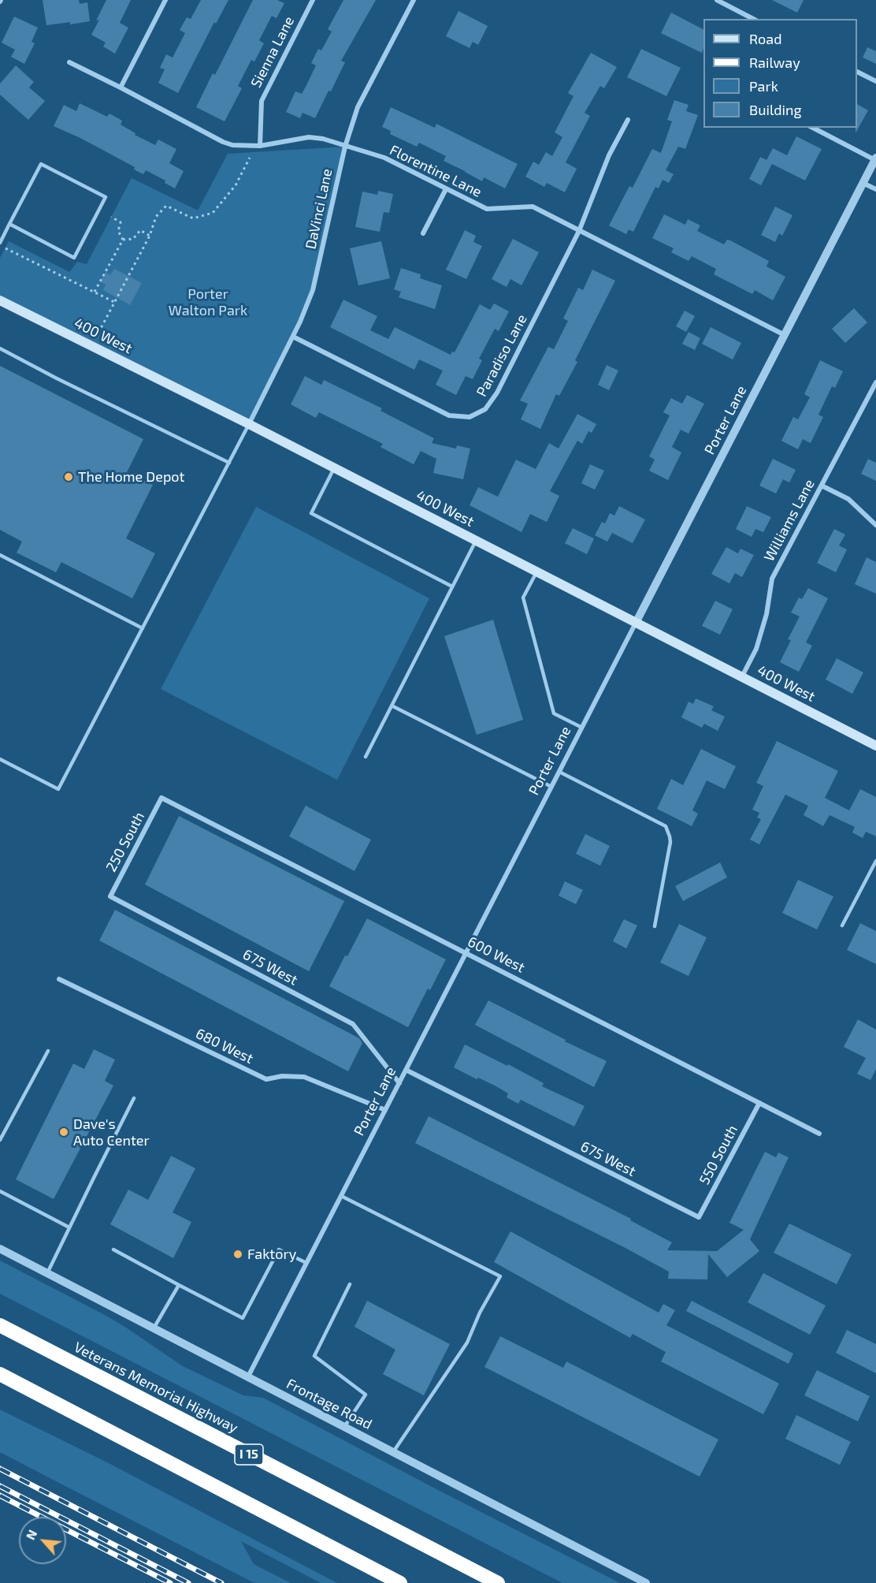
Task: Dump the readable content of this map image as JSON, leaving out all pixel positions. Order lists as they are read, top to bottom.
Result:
{
  "streets": {
    "highway": ["Veterans Memorial Highway", "I 15"],
    "main road": ["400 West"],
    "street": [
      "Sienna Lane",
      "Florentine Lane",
      "DaVinci Lane",
      "Paradiso Lane",
      "Porter Lane",
      "Williams Lane",
      "250 South",
      "600 West",
      "675 West",
      "680 West",
      "550 South",
      "Frontage Road"
    ]
  },
  "crossings": [
    ["Sienna Lane", "Florentine Lane"],
    ["Florentine Lane", "DaVinci Lane"],
    ["Florentine Lane", "Paradiso Lane"],
    ["Florentine Lane", "Porter Lane"],
    ["DaVinci Lane", "400 West"],
    ["DaVinci Lane", "Paradiso Lane"],
    ["400 West", "Porter Lane"],
    ["400 West", "Williams Lane"],
    ["Porter Lane", "600 West"],
    ["Porter Lane", "675 West"],
    ["Porter Lane", "680 West"],
    ["Porter Lane", "Frontage Road"],
    ["250 South", "600 West"],
    ["250 South", "675 West"],
    ["600 West", "550 South"],
    ["675 West", "550 South"]
  ],
  "parks": ["Porter Walton Park"],
  "places": ["The Home Depot", "Dave's Auto Center", "Faktory"],
  "legend": [
    "Road",
    "Railway",
    "Park",
    "Building"
  ],
  "north": "top left"
}
